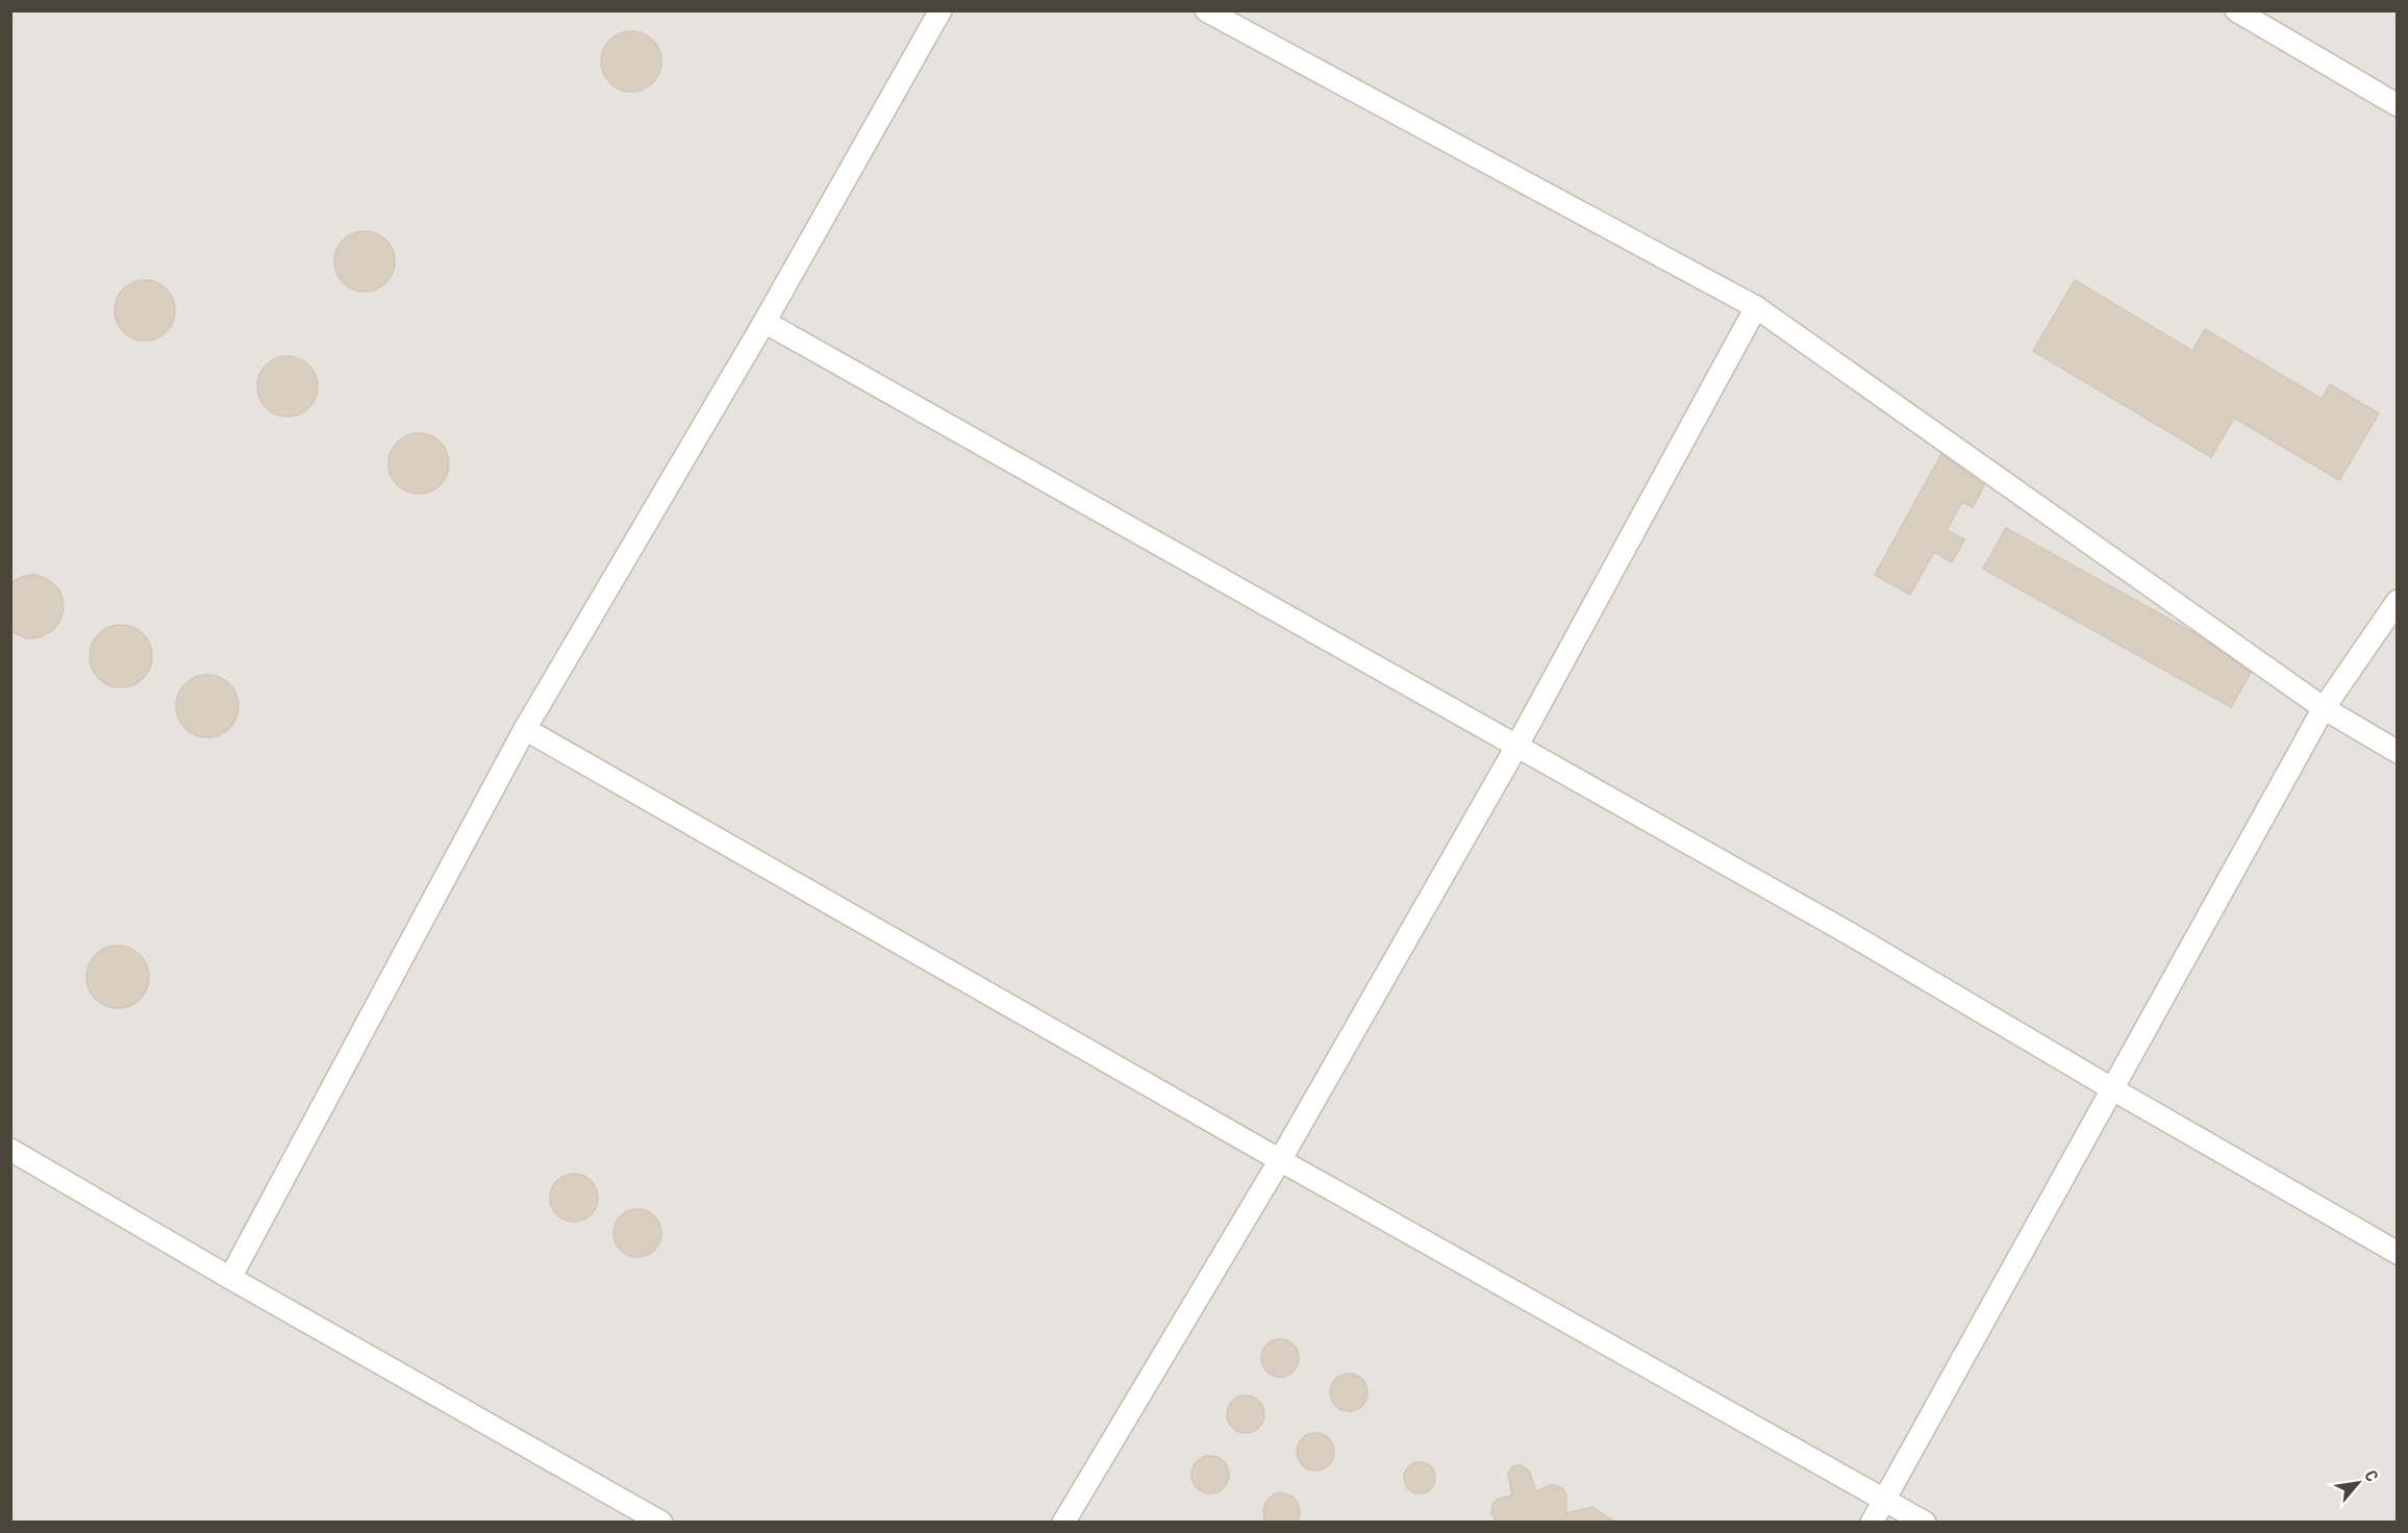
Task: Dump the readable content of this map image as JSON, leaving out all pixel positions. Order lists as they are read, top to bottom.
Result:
{
  "north": "top right"
}
